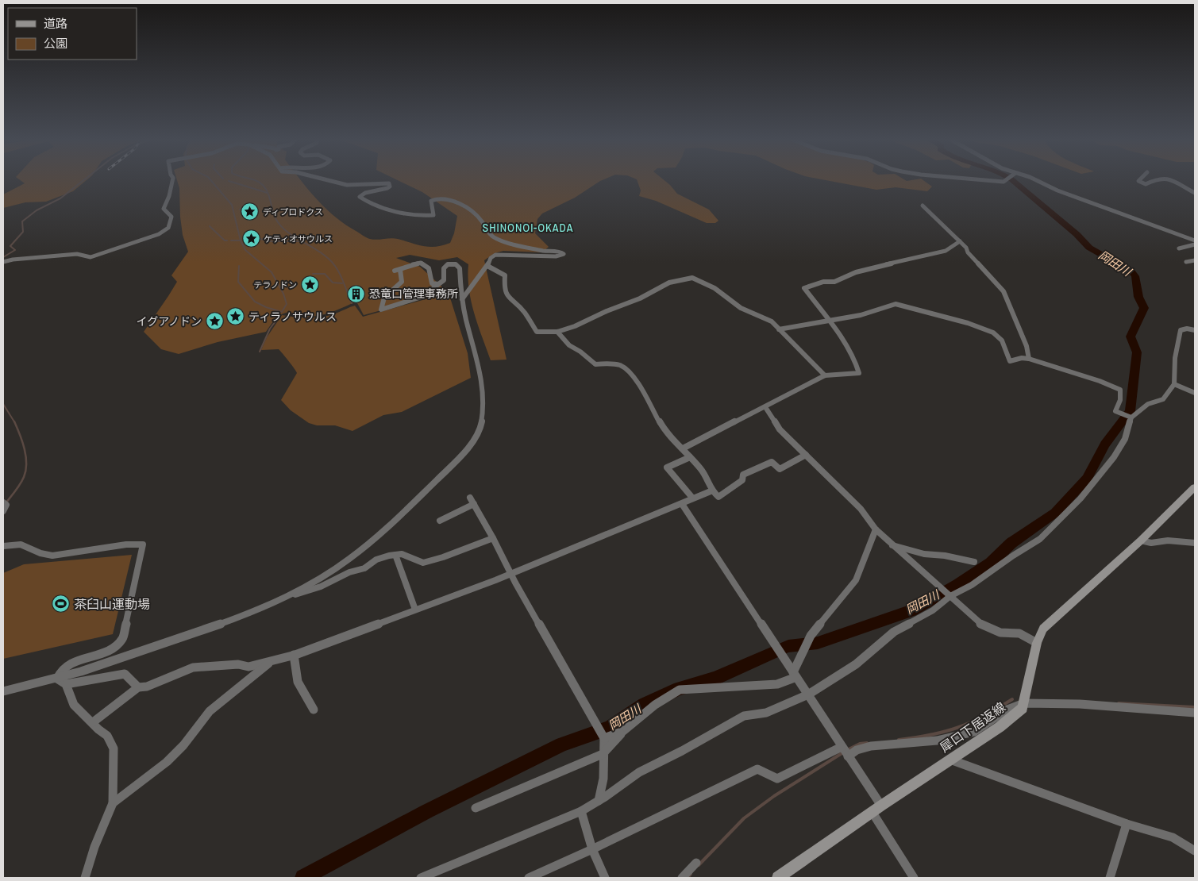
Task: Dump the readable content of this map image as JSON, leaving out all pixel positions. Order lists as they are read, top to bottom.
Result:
{
  "streets": {
    "main road": ["犀口下居返線"]
  },
  "districts": ["SHINONOI-OKADA"],
  "water": ["岡田川"],
  "places": {
    "place": [
      "ディプロドクス",
      "ケティオサウルス",
      "テラノドン",
      "ティラノサウルス",
      "イグアノドン"
    ],
    "building": ["恐竜口管理事務所"],
    "sports": ["茶臼山運動場"]
  },
  "legend": ["道路", "公園"]
}
